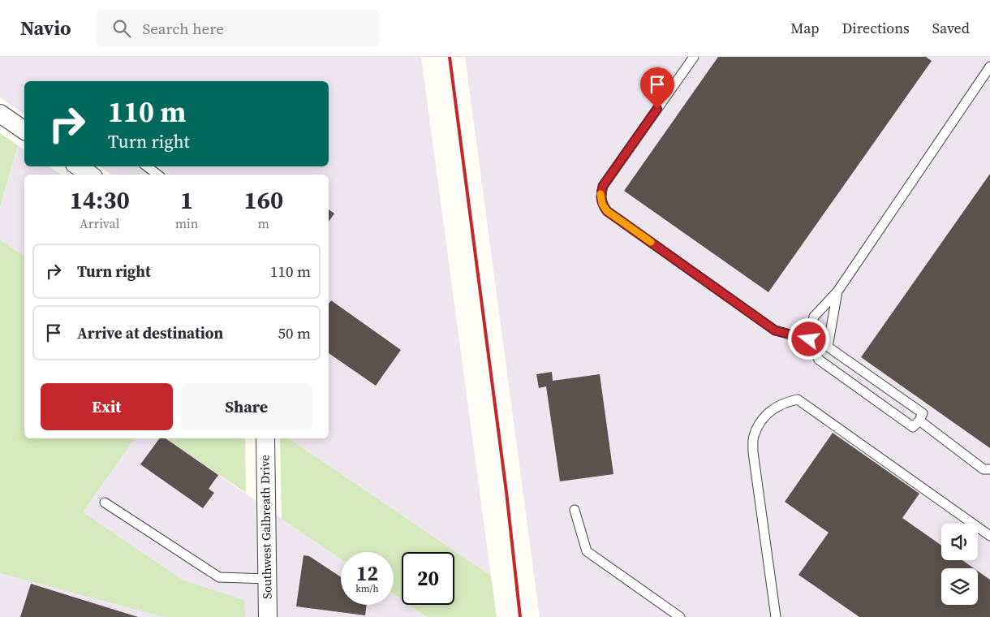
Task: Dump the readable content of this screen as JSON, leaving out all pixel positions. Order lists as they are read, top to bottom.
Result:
{
  "streets": {
    "street": ["Southwest Galbreath Drive"]
  },
  "page": {
    "header": "Navio",
    "search": "Search here",
    "nav": ["Map", "Directions", "Saved"],
    "turn": ["110 m", "Turn right"],
    "eta": [
      "14:30",
      "Arrival",
      "1",
      "min",
      "160",
      "m"
    ],
    "list": [
      {
        "name": "Turn right",
        "value": "110 m"
      },
      {
        "name": "Arrive at destination",
        "value": "50 m"
      }
    ],
    "buttons": ["Exit", "Share"],
    "speed": "12 km/h",
    "limit": "20"
  }
}
